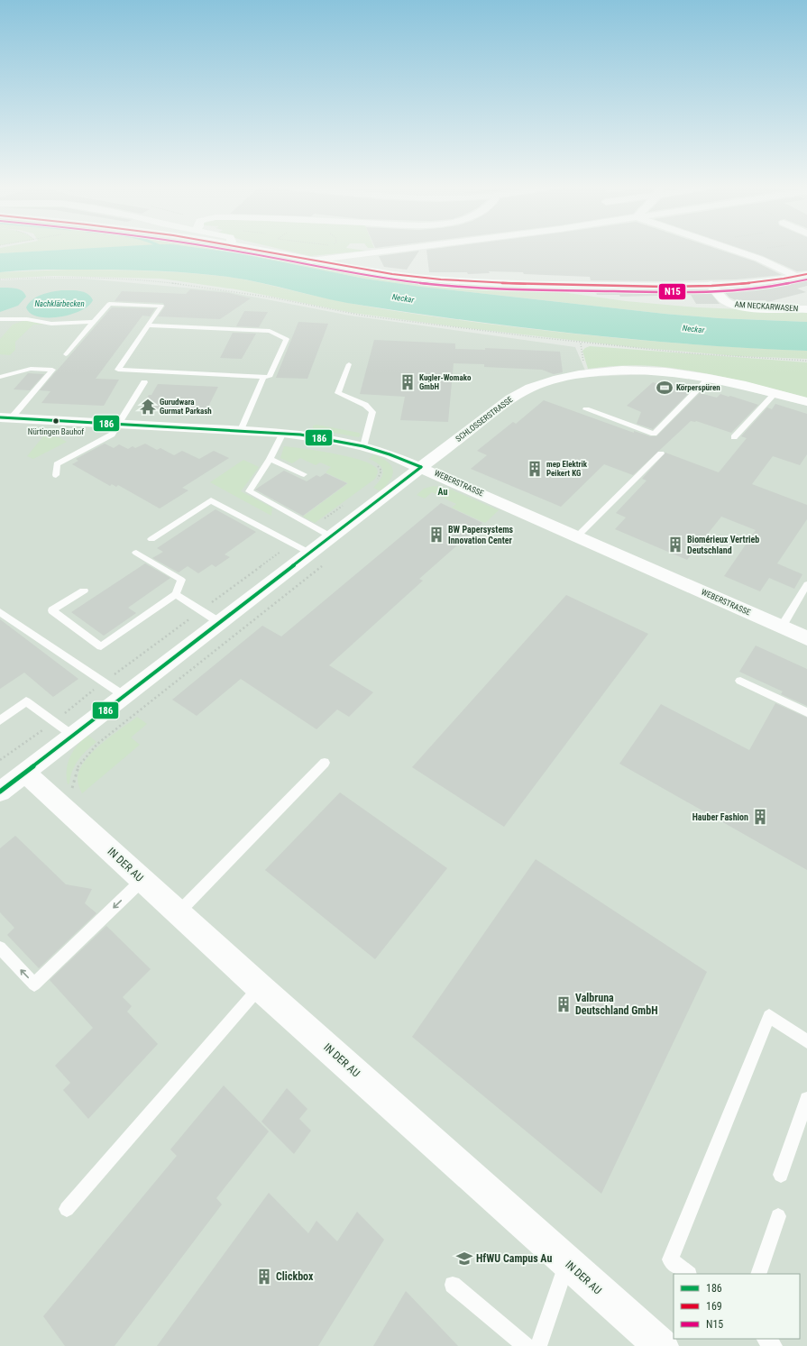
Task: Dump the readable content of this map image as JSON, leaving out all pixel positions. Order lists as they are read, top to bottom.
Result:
{
  "streets": {
    "street": [
      "AM NECKARWASEN",
      "SCHLOSSERSTRASSE",
      "WEBERSTRASSE",
      "IN DER AU"
    ]
  },
  "crossings": [
    ["SCHLOSSERSTRASSE", "WEBERSTRASSE"],
    ["SCHLOSSERSTRASSE", "IN DER AU"]
  ],
  "districts": ["Au"],
  "water": ["Neckar", "Nachklärbecken"],
  "places": {
    "building": [
      "Kugler-Womako GmbH",
      "mep Elektrik Peikert KG",
      "BW Papersystems Innovation Center",
      "Biomérieux Vertrieb Deutschland",
      "Hauber Fashion",
      "Valbruna Deutschland GmbH",
      "Clickbox"
    ],
    "sports": ["Körperspüren"],
    "temple": ["Gurudwara Gurmat Parkash"],
    "other": ["Nürtingen Bauhof"],
    "school or university": ["HfWU Campus Au"]
  },
  "lines": ["transit line 169", "transit line N15", "transit line 186"],
  "legend": ["186", "169", "N15"]
}
